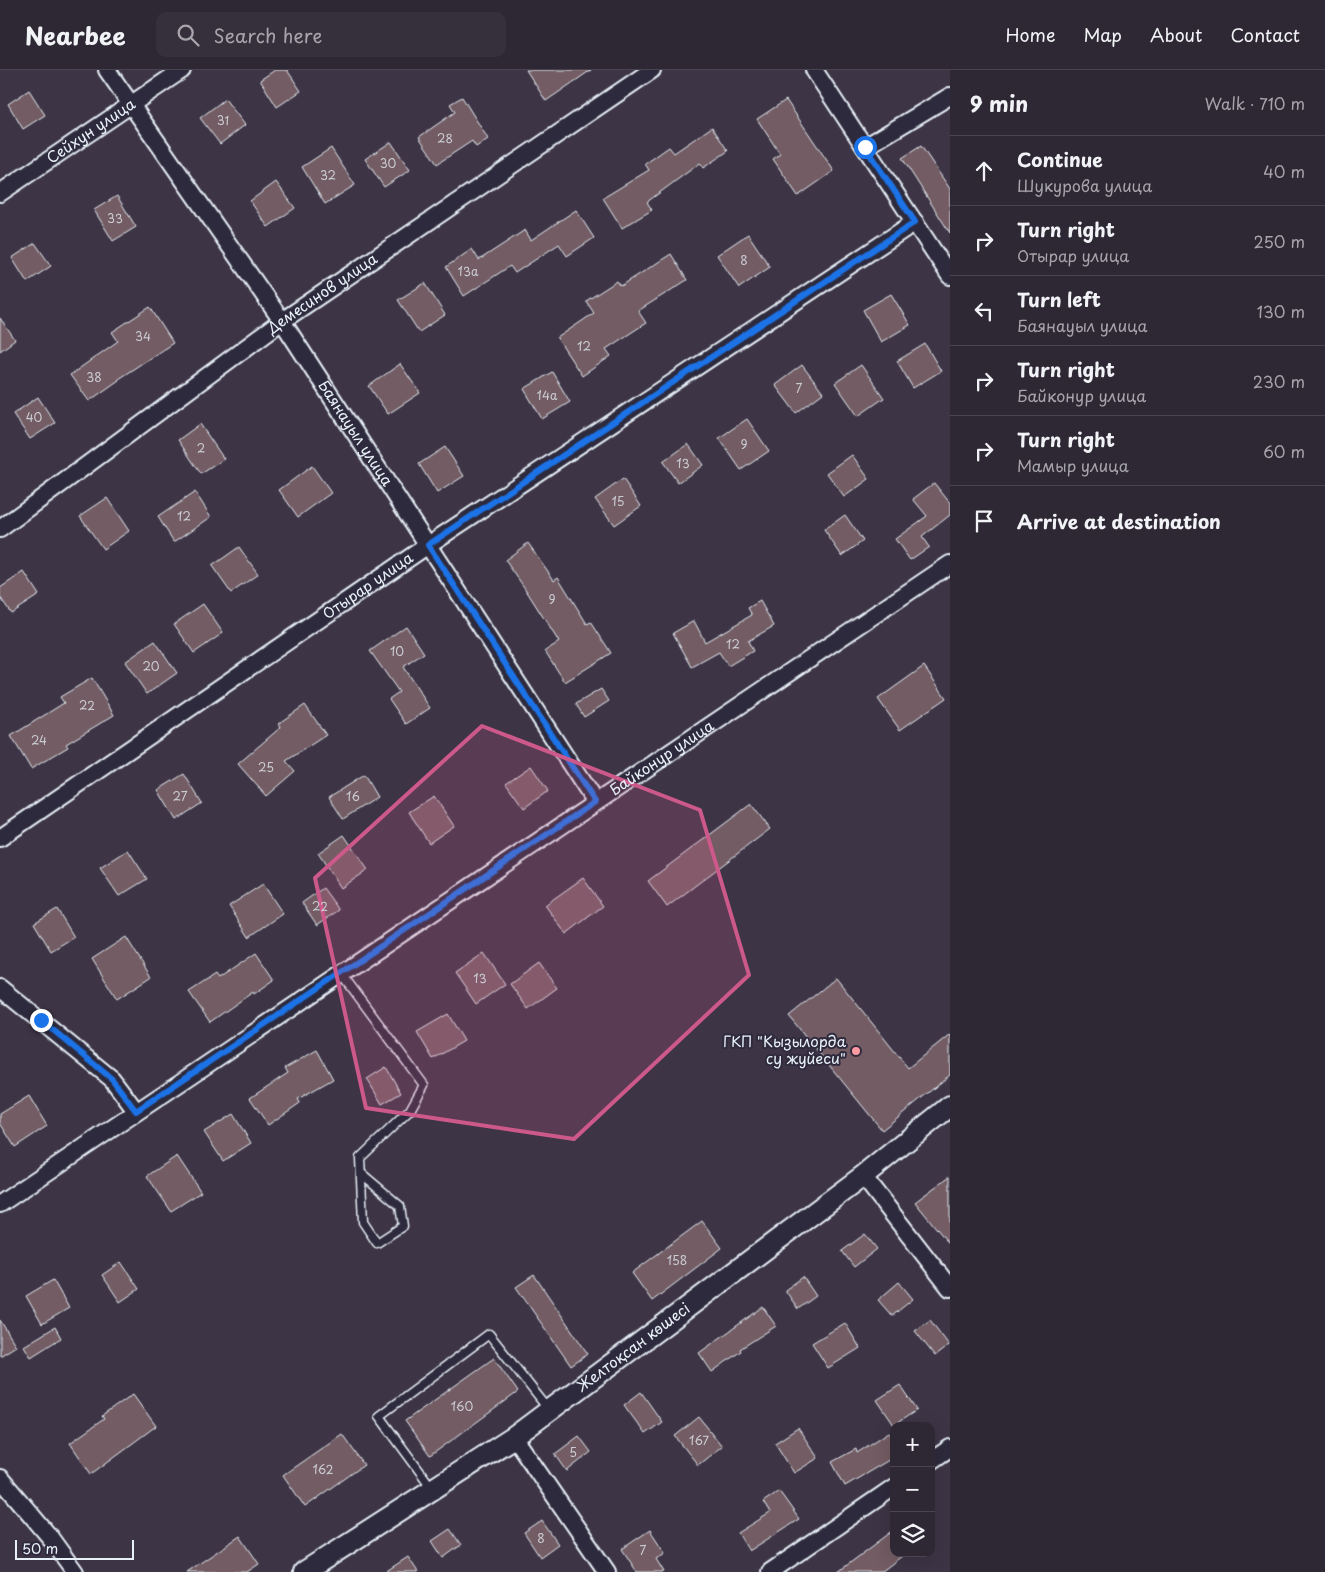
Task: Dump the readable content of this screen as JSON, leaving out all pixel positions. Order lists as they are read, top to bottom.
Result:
{
  "streets": {
    "street": [
      "Сейхун улица",
      "Демесинов улица",
      "Баянауыл улица",
      "Отырар улица",
      "Байконур улица",
      "Желтоқсан көшесі"
    ]
  },
  "crossings": [
    ["Сейхун улица", "Баянауыл улица"],
    ["Демесинов улица", "Баянауыл улица"],
    ["Баянауыл улица", "Отырар улица"],
    ["Баянауыл улица", "Байконур улица"]
  ],
  "places": ["ГКП \"Кызылорда су жуйеси\""],
  "house_numbers": [
    "31",
    "28",
    "30",
    "32",
    "33",
    "8",
    "13а",
    "34",
    "12",
    "38",
    "7",
    "14а",
    "40",
    "9",
    "2",
    "13",
    "15",
    "12",
    "9",
    "12",
    "10",
    "20",
    "22",
    "24",
    "25",
    "27",
    "16",
    "22",
    "13",
    "158",
    "160",
    "167",
    "5",
    "162",
    "8",
    "7"
  ],
  "scale_bar": "50 m",
  "page": {
    "header": "Nearbee",
    "search": "Search here",
    "nav": [
      "Home",
      "Map",
      "About",
      "Contact"
    ],
    "heading": ["9 min", "Walk · 710 m"],
    "list": [
      ["Continue", "Шукурова улица", "40 m"],
      ["Turn right", "Отырар улица", "250 m"],
      ["Turn left", "Баянауыл улица", "130 m"],
      ["Turn right", "Байконур улица", "230 m"],
      ["Turn right", "Мамыр улица", "60 m"],
      "Arrive at destination"
    ],
    "map_buttons": ["+", "−"],
    "scale": "50 m"
  }
}
